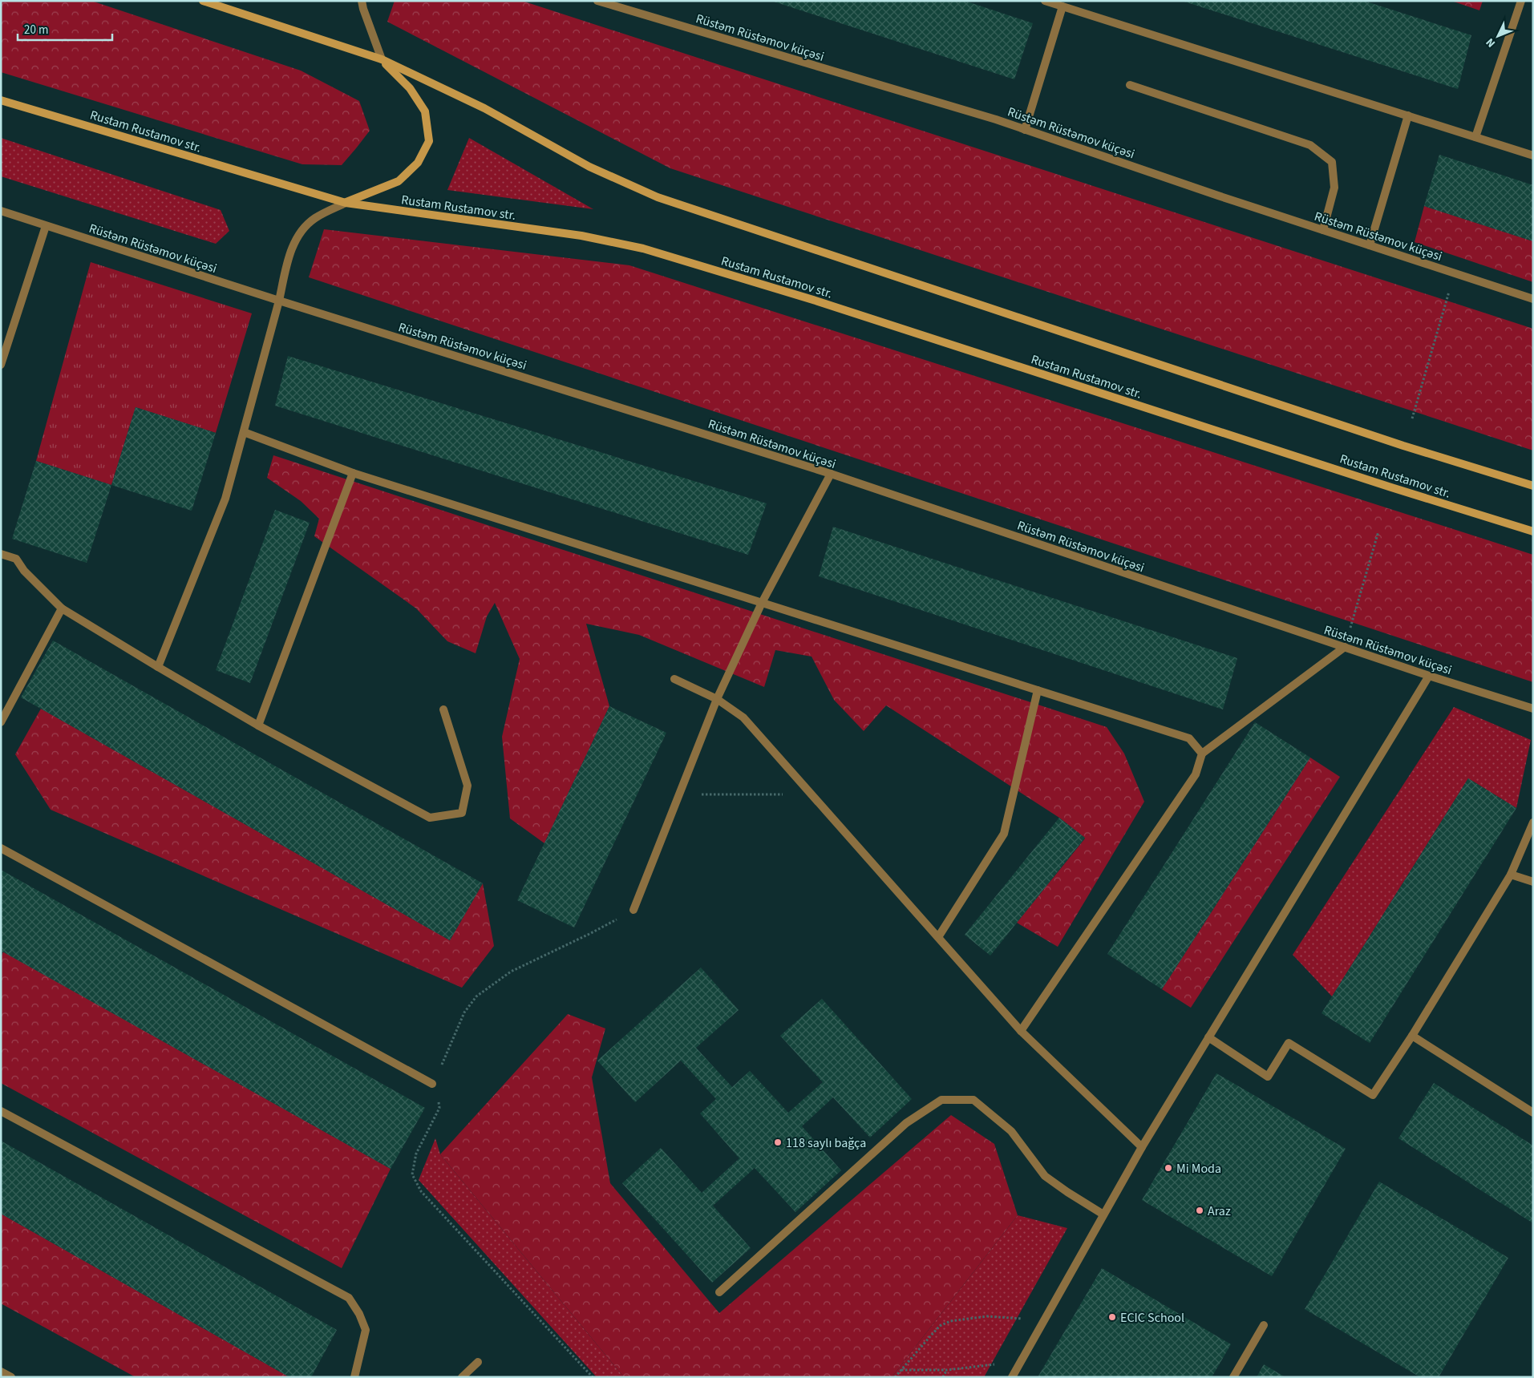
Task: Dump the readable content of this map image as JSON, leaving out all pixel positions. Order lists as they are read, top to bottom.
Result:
{
  "streets": {
    "main road": ["Rustam Rustamov str."],
    "street": ["Rüstəm Rüstəmov küçəsi"]
  },
  "places": [
    "118 saylı bağça",
    "Mi Moda",
    "Araz",
    "ECIC School"
  ],
  "scale_bar": "20 m",
  "north": "bottom left"
}
